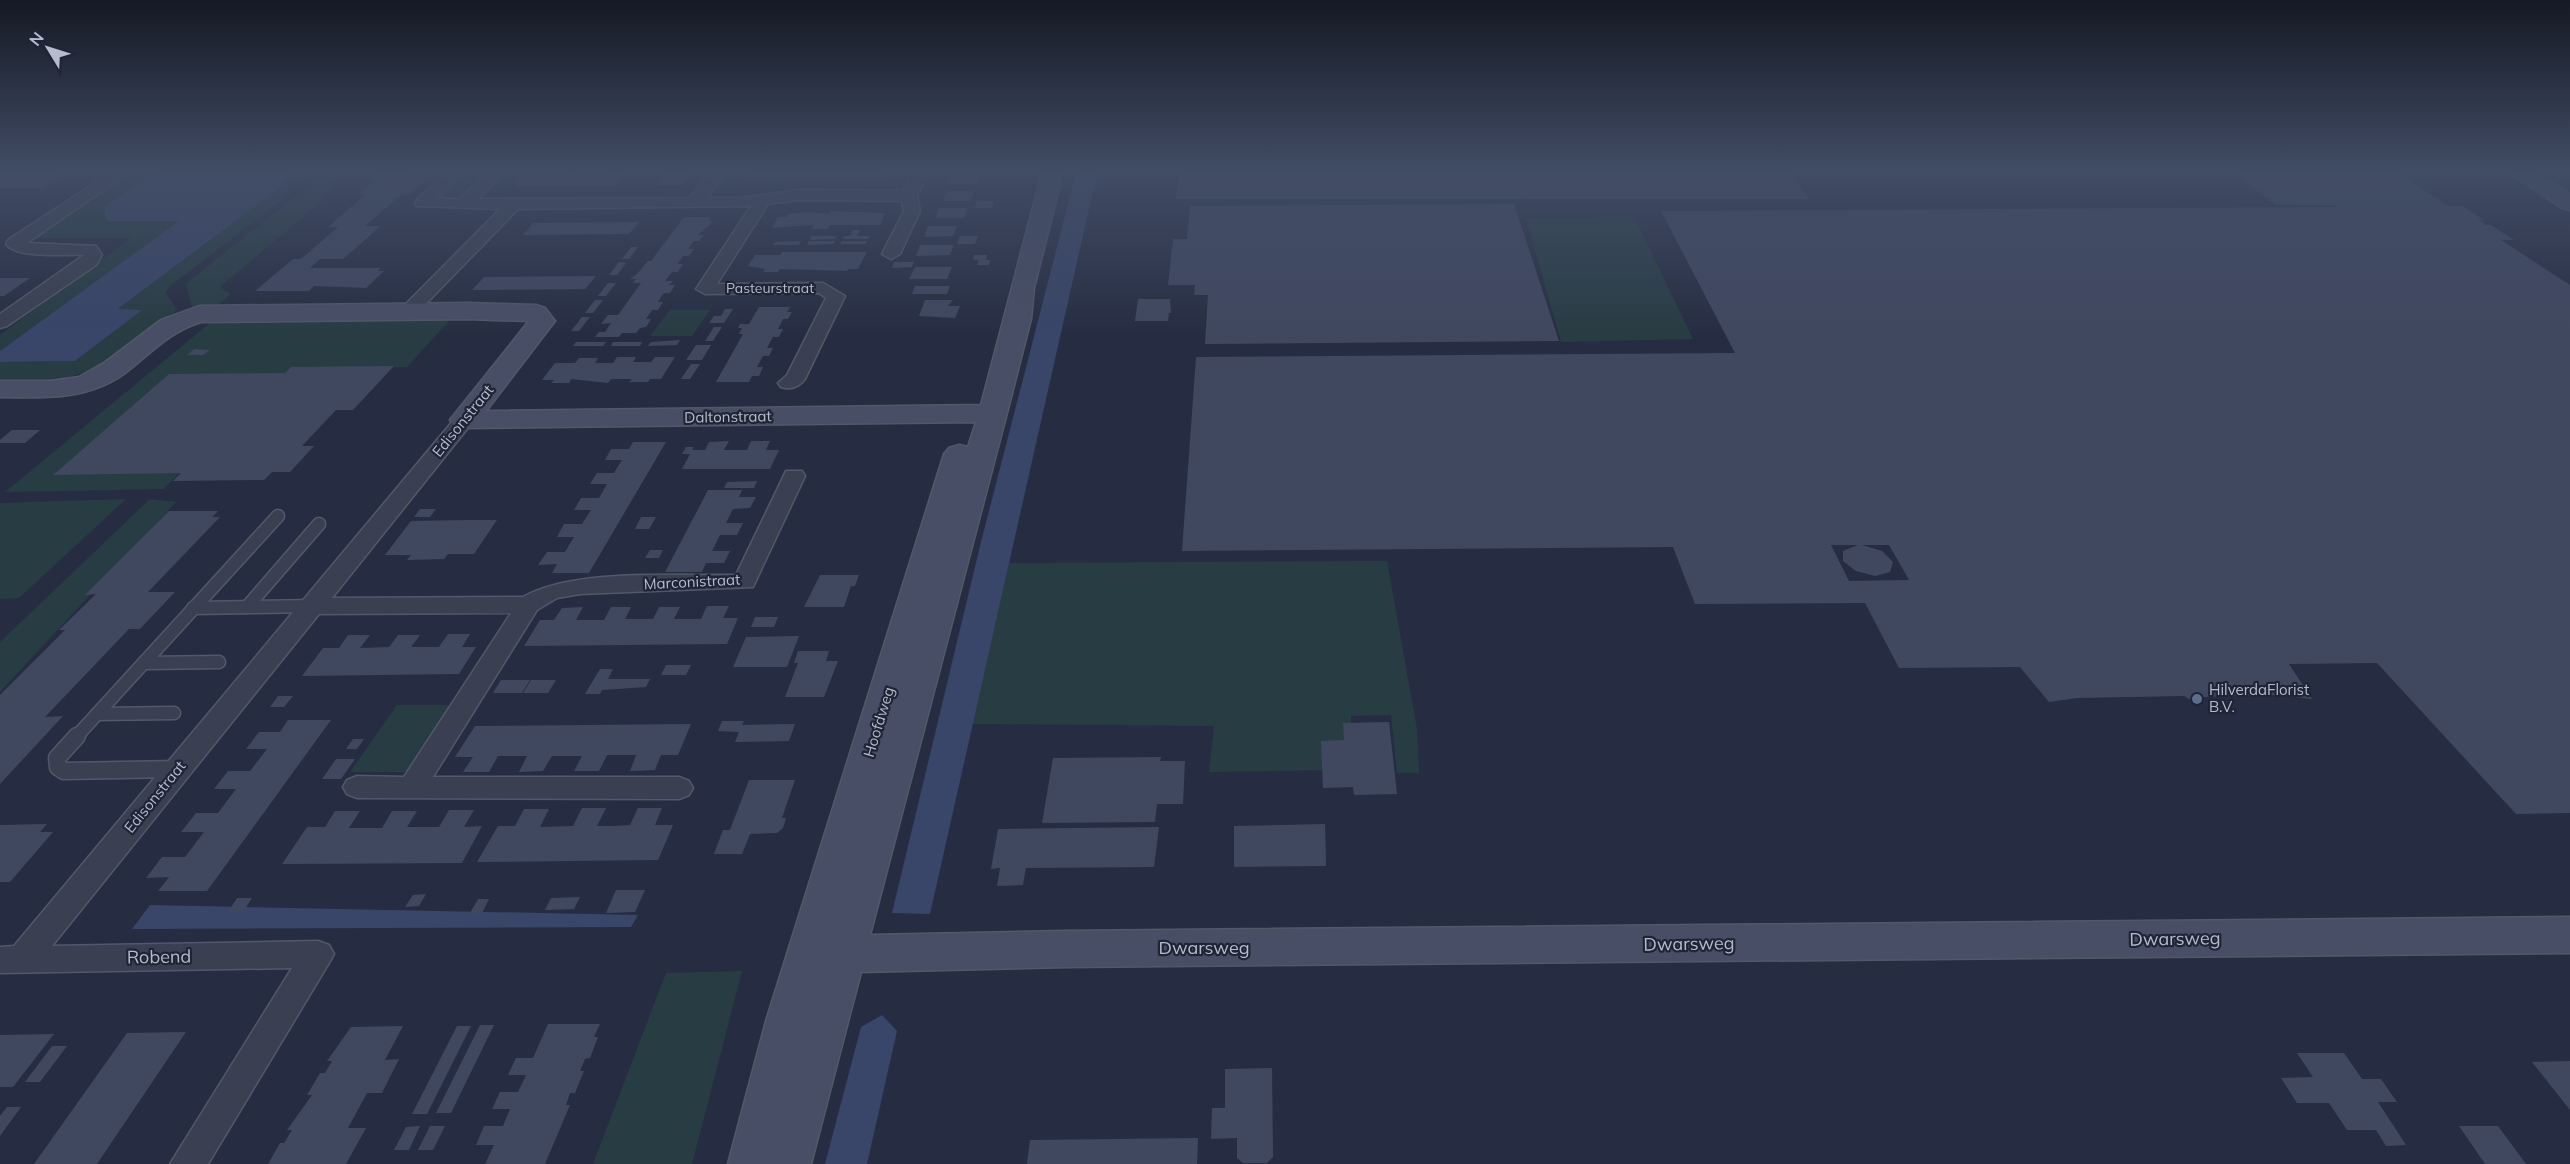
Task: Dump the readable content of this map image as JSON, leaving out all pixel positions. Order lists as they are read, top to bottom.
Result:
{
  "streets": {
    "street": [
      "Pasteurstraat",
      "Daltonstraat",
      "Edisonstraat",
      "Marconistraat",
      "Hoofdweg",
      "Dwarsweg",
      "Robend"
    ]
  },
  "crossings": [
    ["Daltonstraat", "Edisonstraat"],
    ["Daltonstraat", "Hoofdweg"],
    ["Edisonstraat", "Marconistraat"],
    ["Edisonstraat", "Robend"],
    ["Hoofdweg", "Dwarsweg"]
  ],
  "places": ["HilverdaFlorist B.V."],
  "north": "top left"
}
